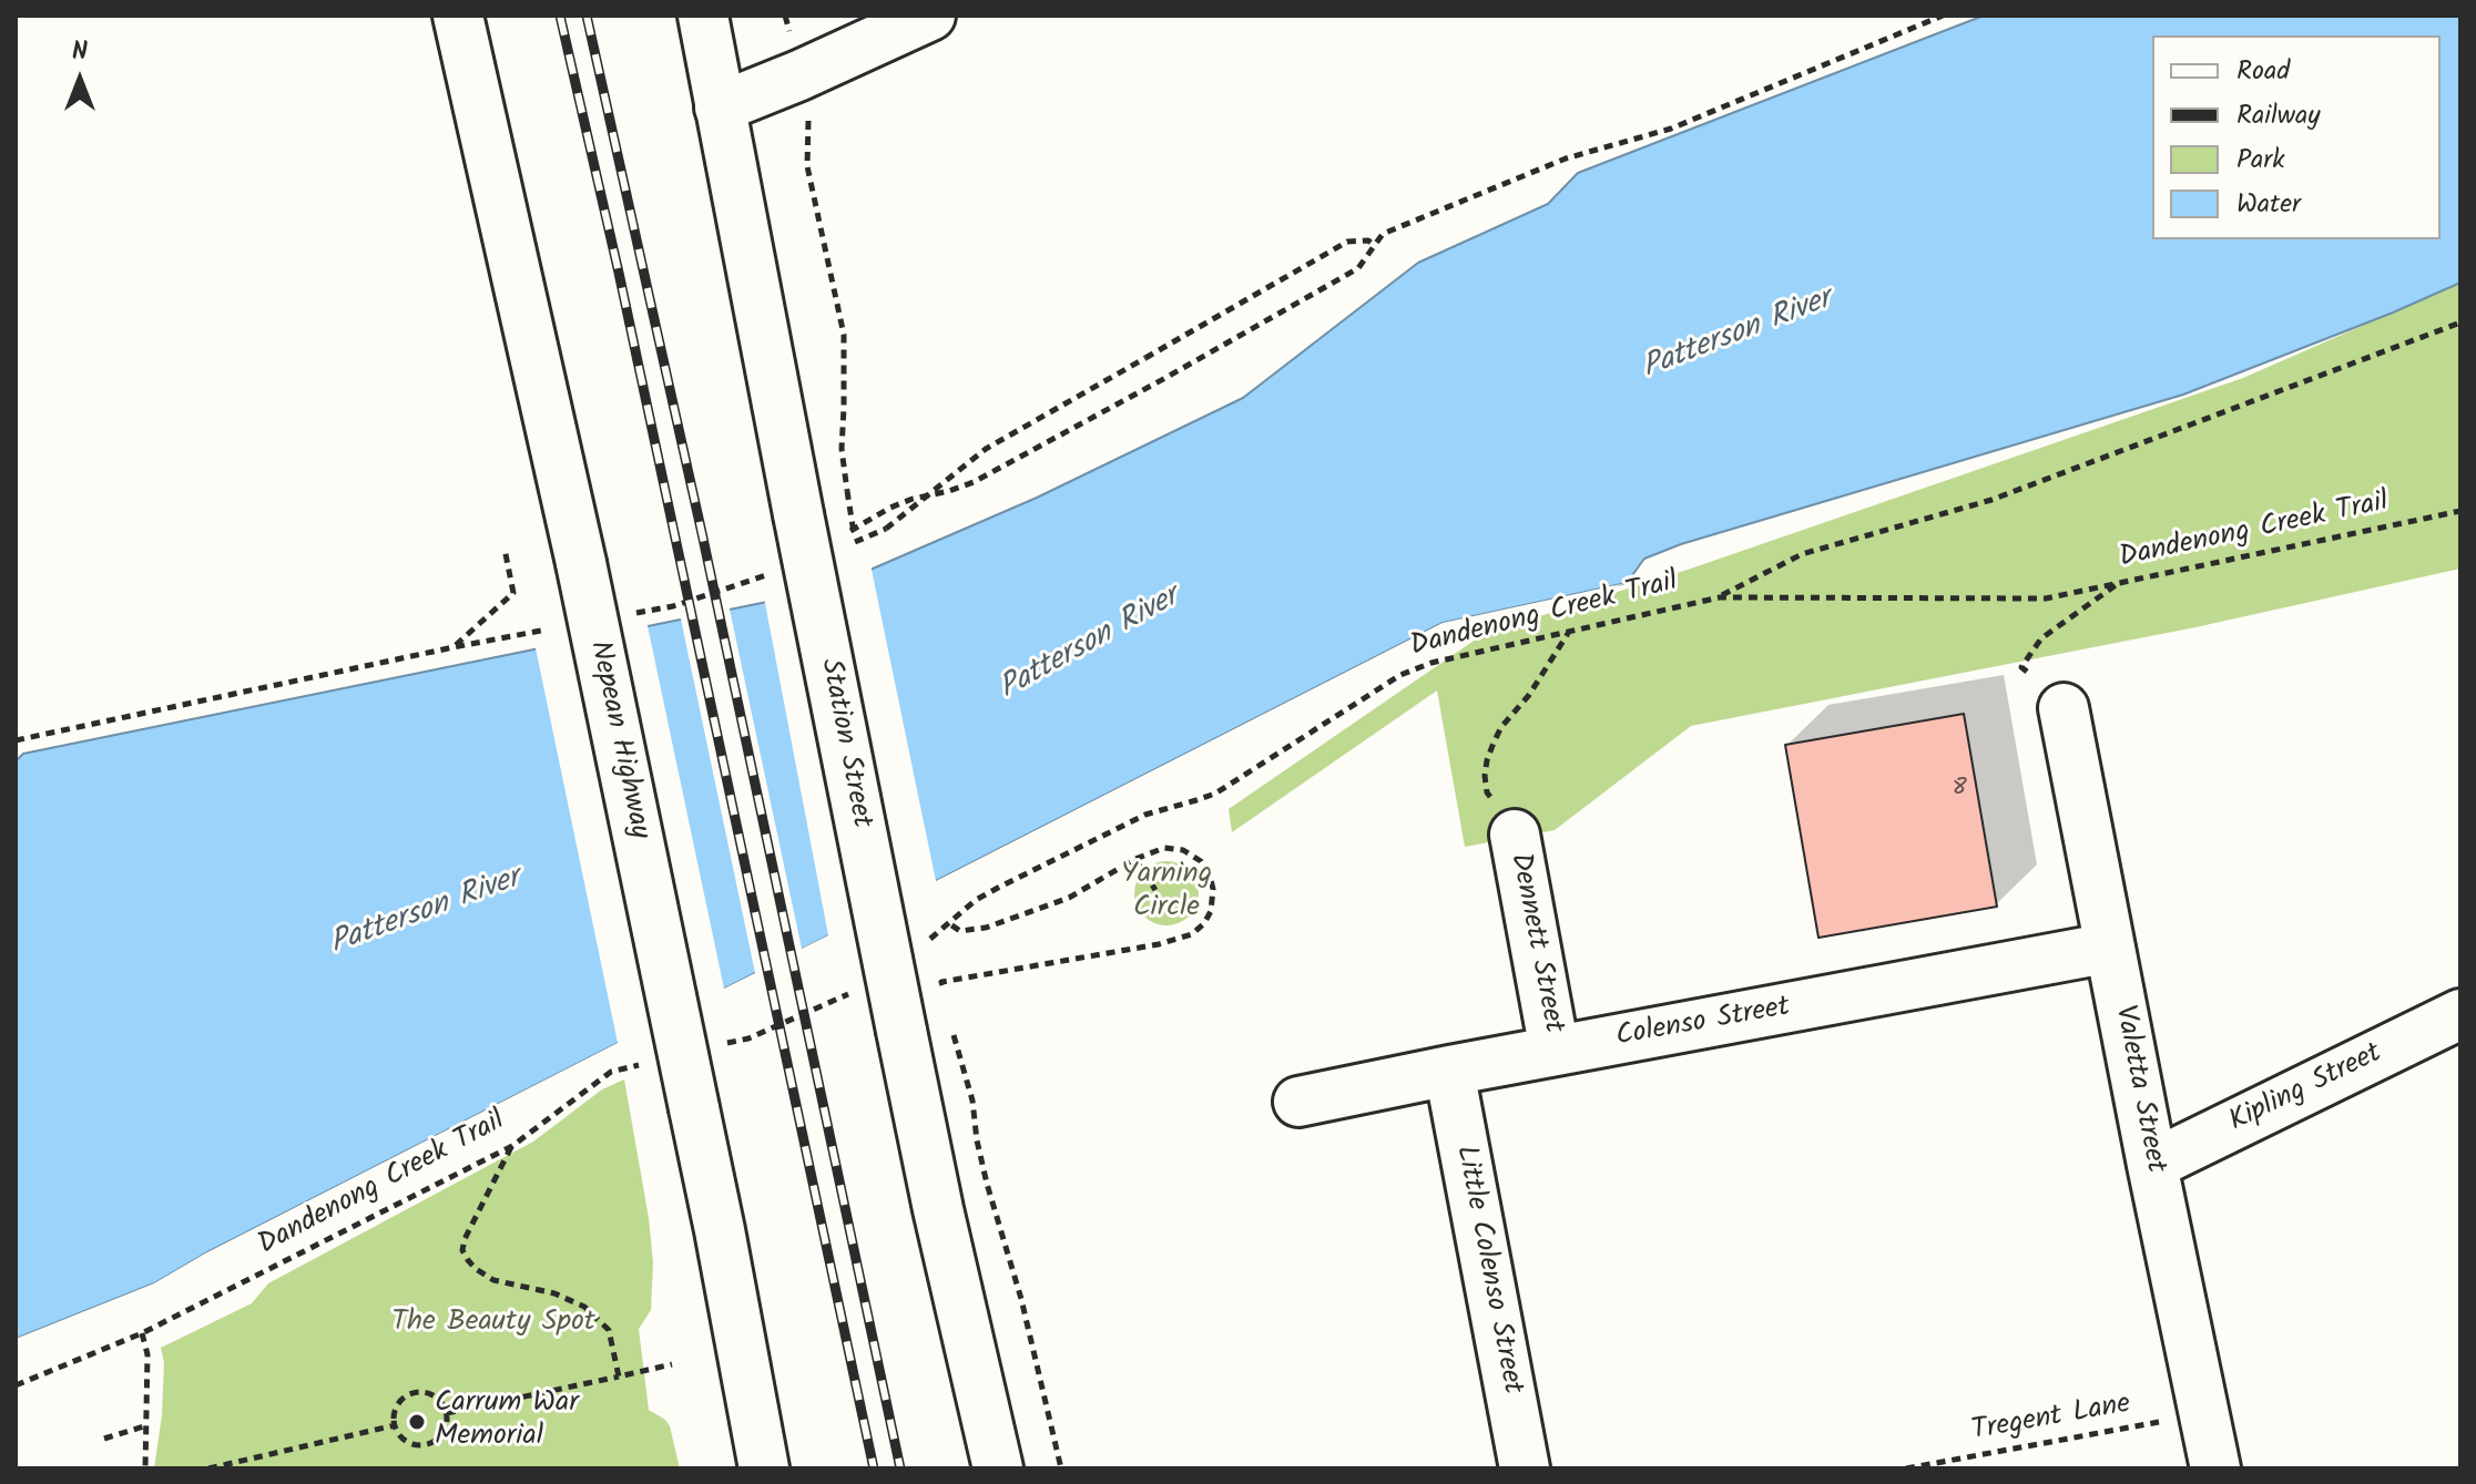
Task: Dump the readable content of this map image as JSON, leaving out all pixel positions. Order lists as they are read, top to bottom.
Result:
{
  "streets": {
    "main road": [
      "Nepean Highway",
      "Station Street",
      "Dennett Street",
      "Colenso Street",
      "Valetta Street",
      "Kipling Street",
      "Little Colenso Street"
    ],
    "path": ["Dandenong Creek Trail", "Tregent Lane"]
  },
  "crossings": [
    ["Dennett Street", "Colenso Street"],
    ["Colenso Street", "Valetta Street"],
    ["Colenso Street", "Little Colenso Street"],
    ["Valetta Street", "Kipling Street"],
    ["Valetta Street", "Tregent Lane"]
  ],
  "water": ["Patterson River"],
  "parks": ["Yarning Circle", "The Beauty Spot"],
  "places": ["Carrum War Memorial"],
  "house_numbers": ["8"],
  "legend": [
    "Road",
    "Railway",
    "Park",
    "Water"
  ],
  "north": "top"
}
